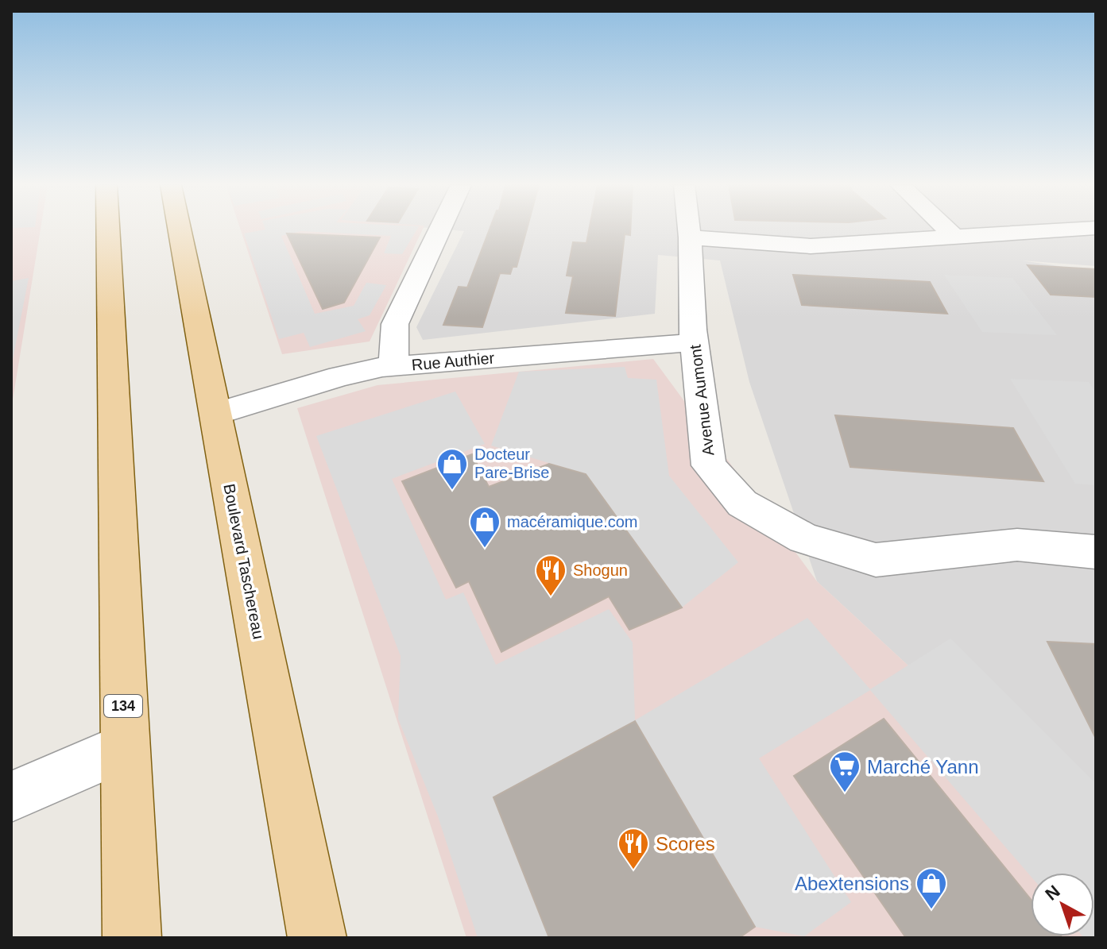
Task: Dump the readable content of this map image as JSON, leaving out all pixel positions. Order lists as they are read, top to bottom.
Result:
{
  "streets": {
    "main road": ["Boulevard Taschereau", "134"],
    "street": ["Rue Authier", "Avenue Aumont"]
  },
  "crossings": [
    ["Rue Authier", "Avenue Aumont"],
    ["Rue Authier", "Boulevard Taschereau"]
  ],
  "places": {
    "shop": ["Docteur Pare-Brise", "macéramique.com", "Abextensions"],
    "restaurant": ["Shogun", "Scores"],
    "supermarket": ["Marché Yann"]
  },
  "north": "top left"
}
